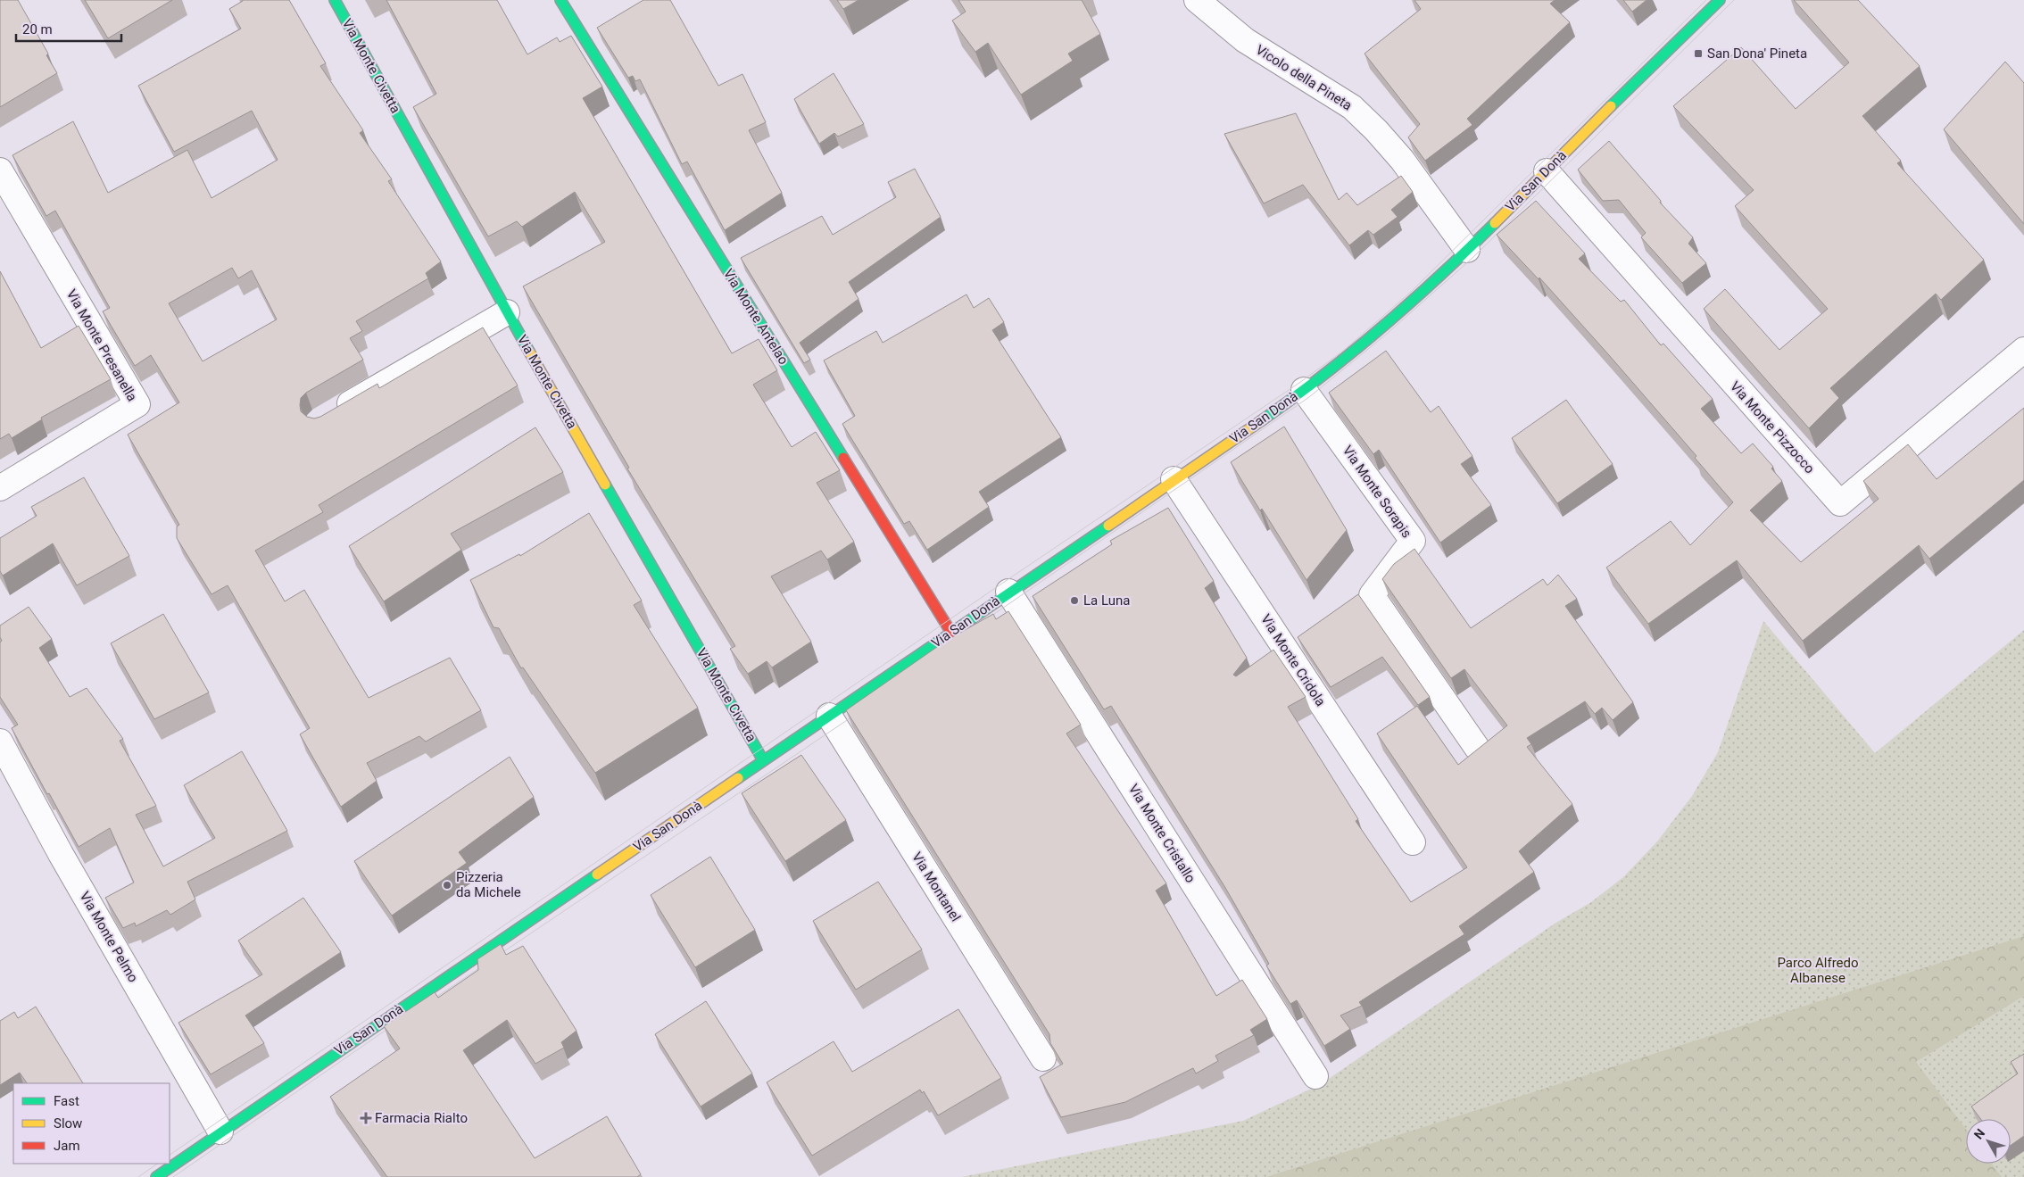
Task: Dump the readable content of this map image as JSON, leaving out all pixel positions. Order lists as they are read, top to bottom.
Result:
{
  "streets": {
    "street": [
      "Via Monte Civetta",
      "Vicolo della Pineta",
      "Via San Donà",
      "Via Monte Antelao",
      "Via Monte Presanella",
      "Via Monte Pizzocco",
      "Via Monte Sorapis",
      "Via Monte Cridola",
      "Via Monte Cristallo",
      "Via Montanel",
      "Via Monte Pelmo"
    ]
  },
  "crossings": [
    ["Via Monte Civetta", "Via San Donà"],
    ["Vicolo della Pineta", "Via San Donà"],
    ["Via San Donà", "Via Monte Antelao"],
    ["Via San Donà", "Via Monte Pizzocco"],
    ["Via San Donà", "Via Monte Sorapis"],
    ["Via San Donà", "Via Monte Cridola"],
    ["Via San Donà", "Via Monte Cristallo"],
    ["Via San Donà", "Via Montanel"],
    ["Via San Donà", "Via Monte Pelmo"]
  ],
  "parks": ["Parco Alfredo Albanese"],
  "places": {
    "transit": ["San Dona' Pineta"],
    "other": ["La Luna", "Pizzeria da Michele"],
    "health": ["Farmacia Rialto"]
  },
  "legend": ["Fast", "Slow", "Jam"],
  "scale_bar": "20 m",
  "north": "top left"
}
